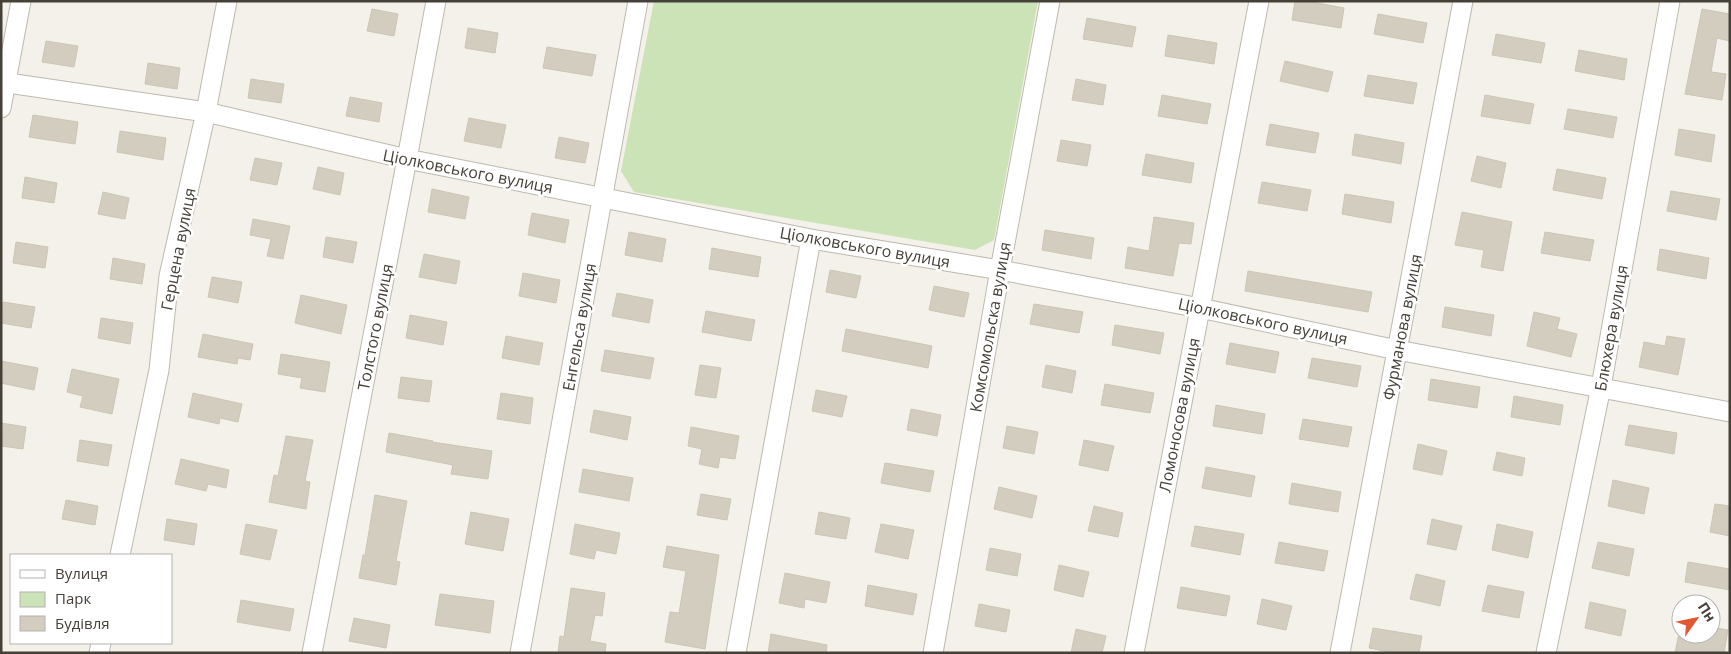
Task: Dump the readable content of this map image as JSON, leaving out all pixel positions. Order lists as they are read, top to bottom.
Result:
{
  "streets": {
    "street": [
      "Ціолковського вулиця",
      "Герцена вулиця",
      "Толстого вулиця",
      "Енгельса вулиця",
      "Комсомольска вулиця",
      "Фурманова вулиця",
      "Блюхера вулиця",
      "Ломоносова вулиця"
    ]
  },
  "crossings": [
    ["Ціолковського вулиця", "Герцена вулиця"],
    ["Ціолковського вулиця", "Толстого вулиця"],
    ["Ціолковського вулиця", "Енгельса вулиця"],
    ["Ціолковського вулиця", "Комсомольска вулиця"],
    ["Ціолковського вулиця", "Фурманова вулиця"],
    ["Ціолковського вулиця", "Блюхера вулиця"],
    ["Ціолковського вулиця", "Ломоносова вулиця"]
  ],
  "legend": ["Вулиця", "Парк", "Будівля"],
  "north": "top right"
}
